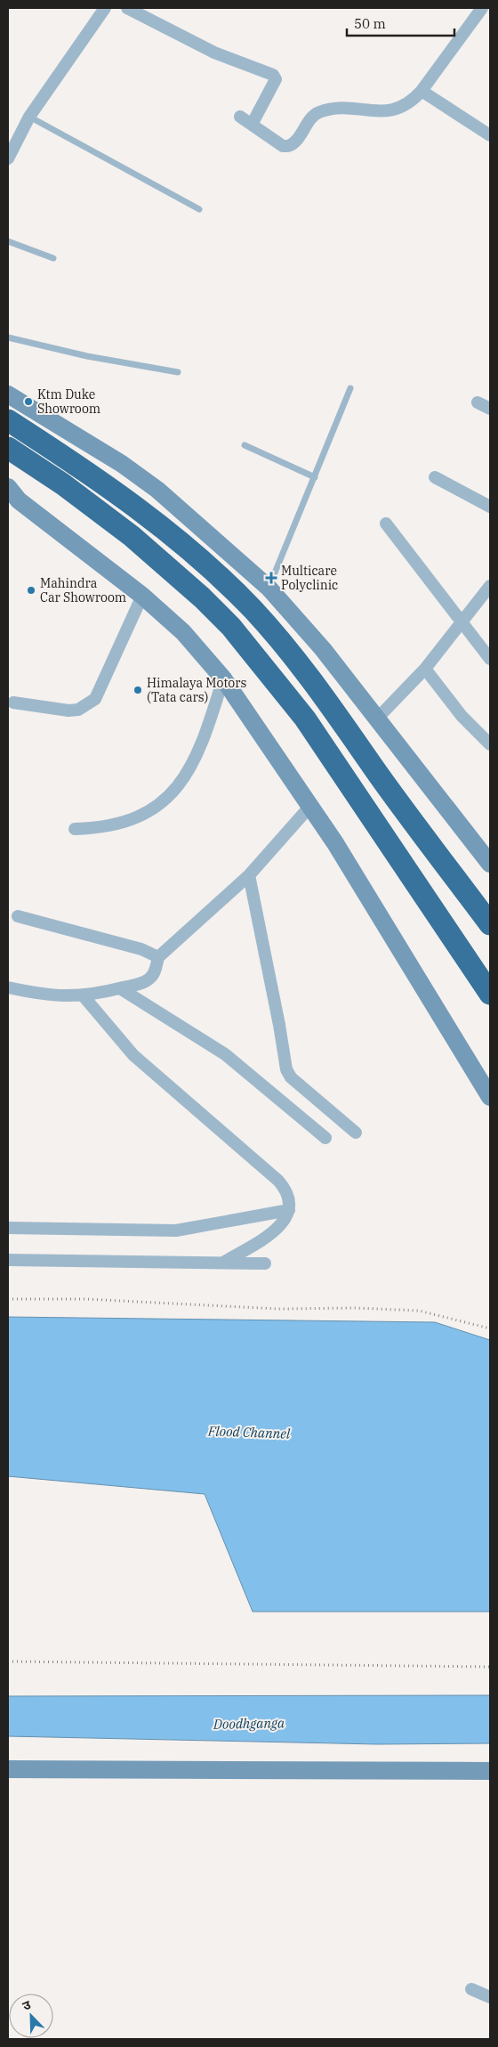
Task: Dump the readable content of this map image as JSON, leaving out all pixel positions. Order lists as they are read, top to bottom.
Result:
{
  "water": ["Flood Channel", "Doodhganga"],
  "places": {
    "other": ["Ktm Duke Showroom", "Mahindra Car Showroom", "Himalaya Motors (Tata cars)"],
    "health": ["Multicare Polyclinic"]
  },
  "scale_bar": "50 m",
  "north": "top left"
}
